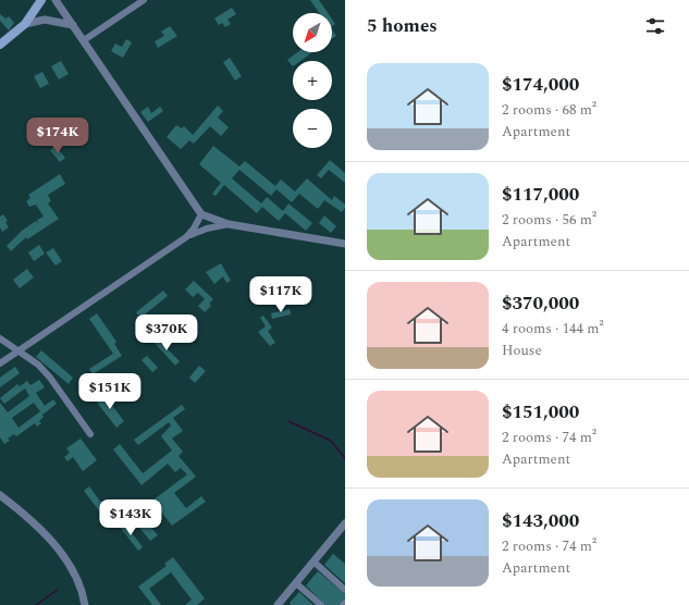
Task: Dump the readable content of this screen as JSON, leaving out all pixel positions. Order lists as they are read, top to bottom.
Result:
{
  "north": "bottom left",
  "page": {
    "heading": "5 homes",
    "map_buttons": ["+", "−"],
    "list": [
      {
        "name": "$174,000",
        "note": "2 rooms · 68 m² · Apartment"
      },
      {
        "name": "$117,000",
        "note": "2 rooms · 56 m² · Apartment"
      },
      {
        "name": "$370,000",
        "note": "4 rooms · 144 m² · House"
      },
      {
        "name": "$151,000",
        "note": "2 rooms · 74 m² · Apartment"
      },
      {
        "name": "$143,000",
        "note": "2 rooms · 74 m² · Apartment"
      }
    ],
    "price": [
      "$174K",
      "$117K",
      "$370K",
      "$151K",
      "$143K"
    ]
  }
}
